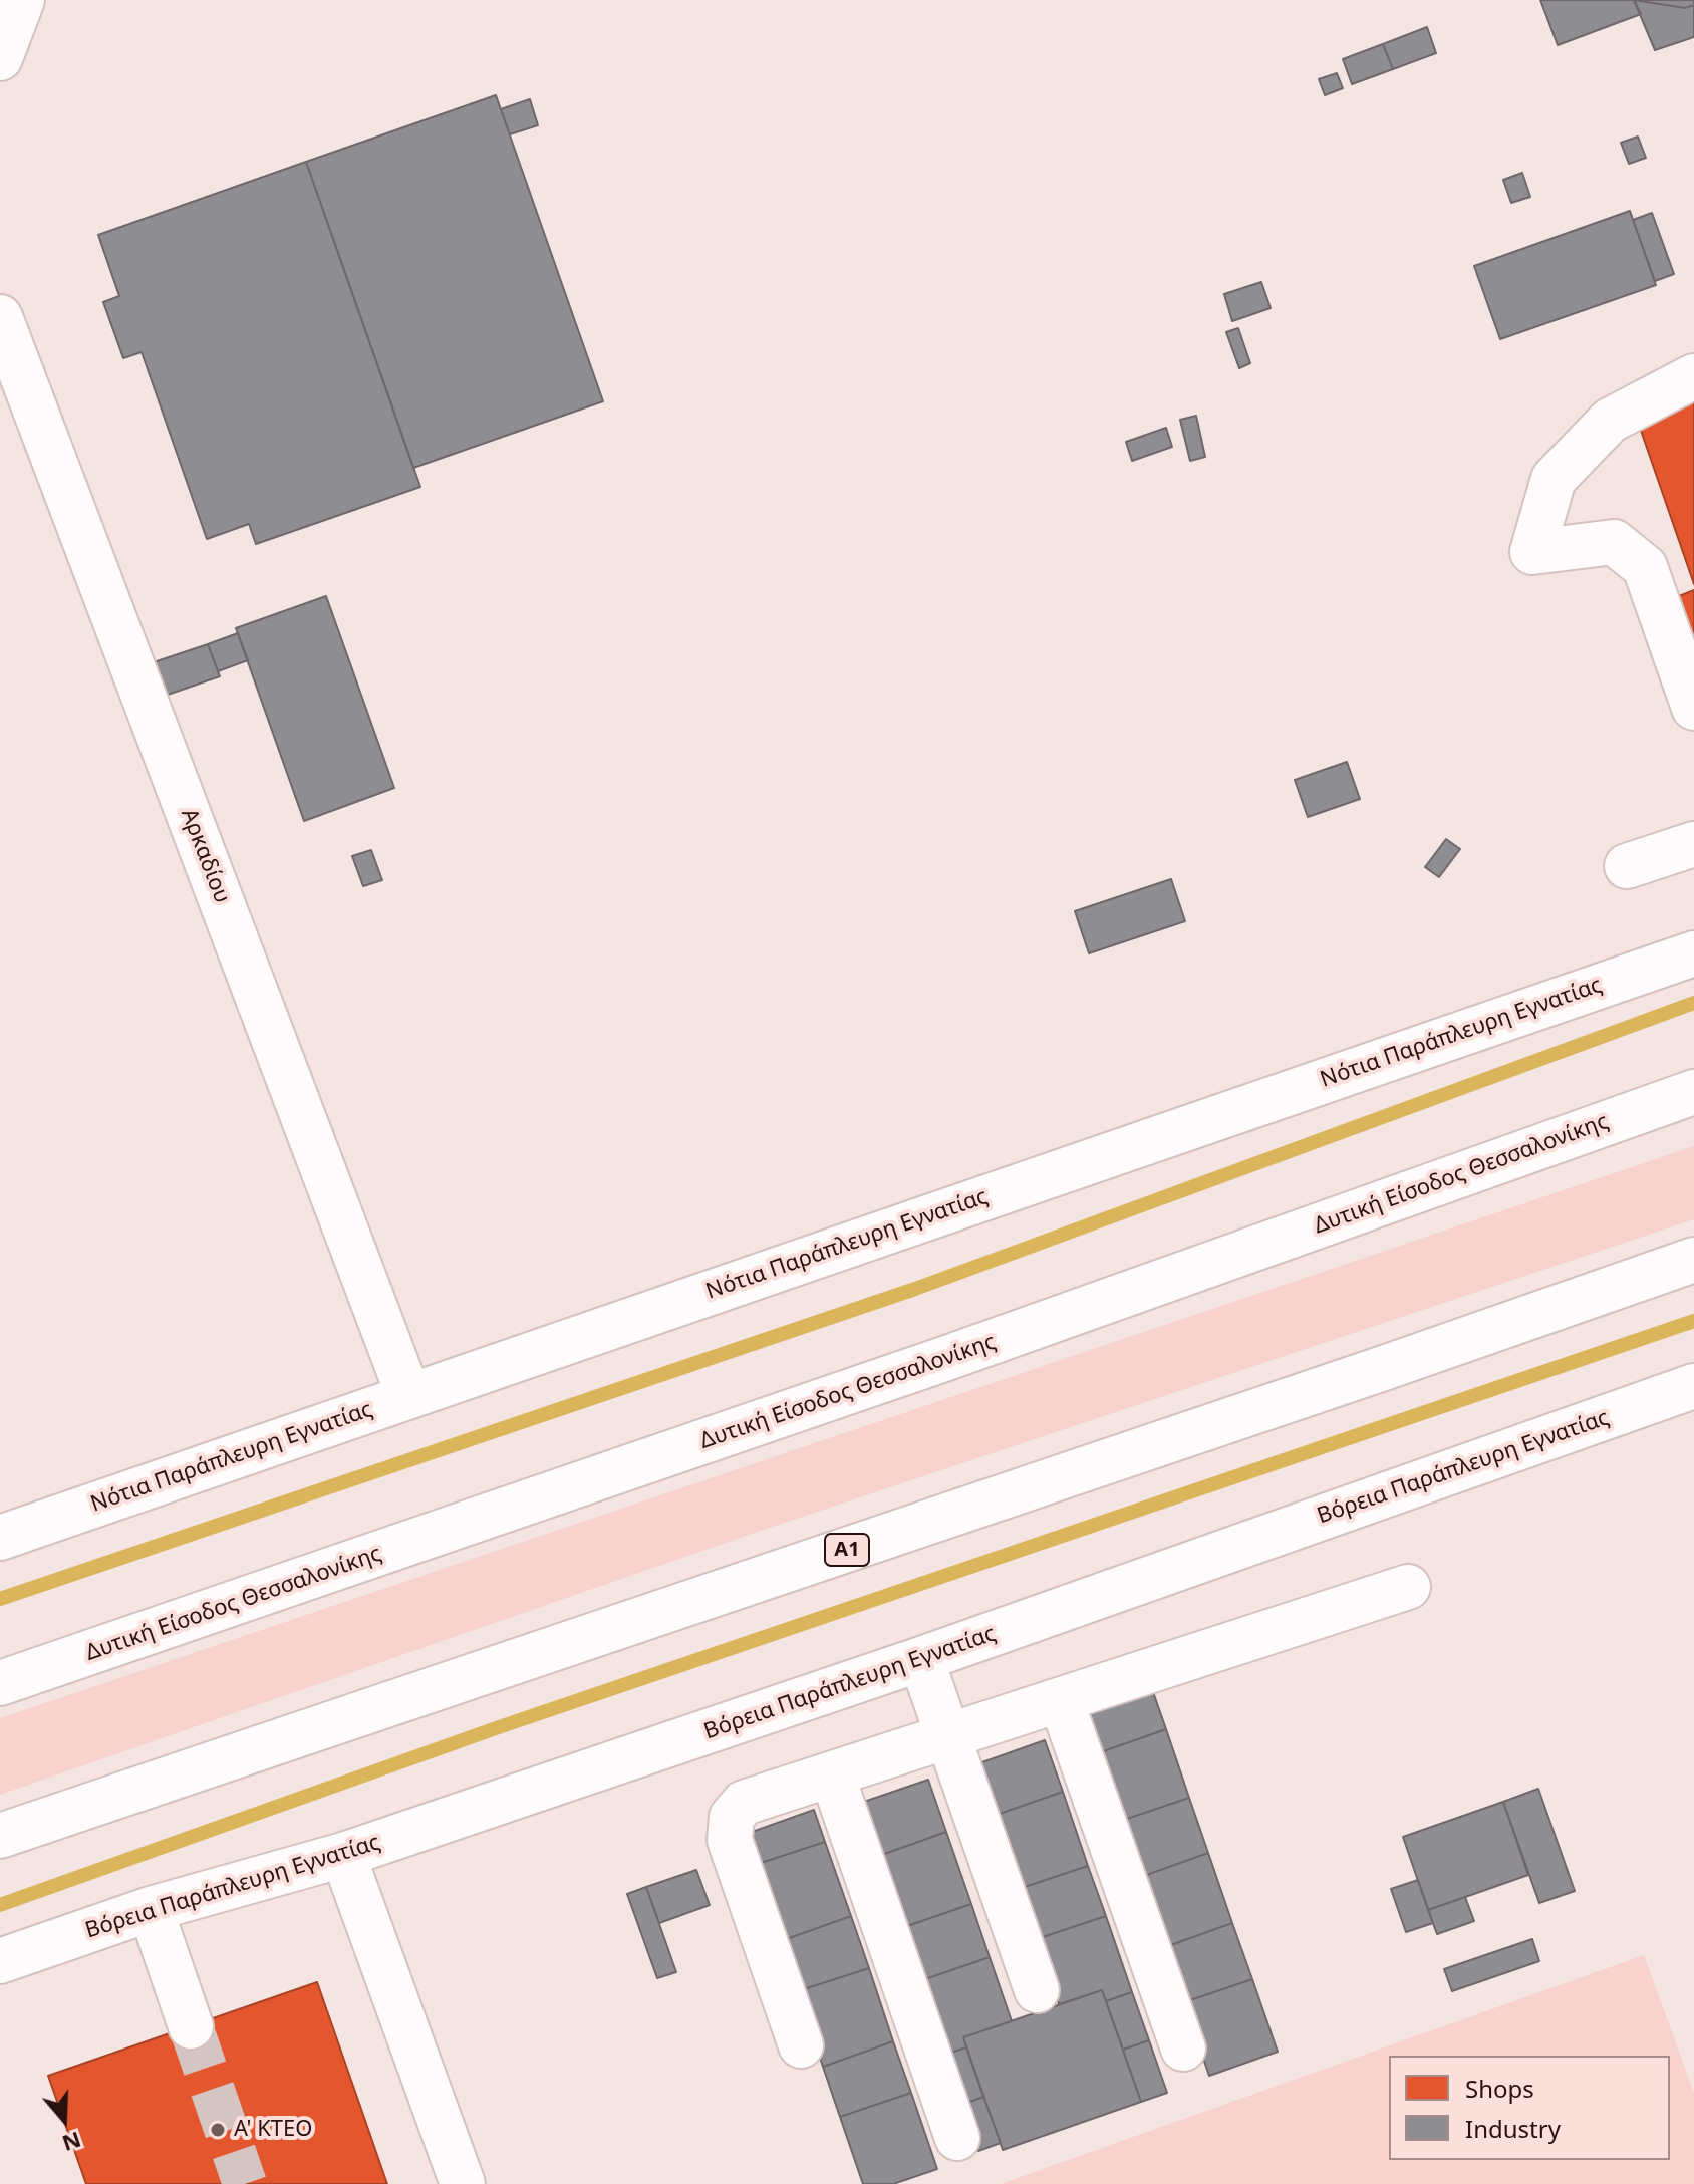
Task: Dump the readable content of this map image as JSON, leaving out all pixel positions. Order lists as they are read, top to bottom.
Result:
{
  "streets": {
    "main road": [
      "Αρκαδίου",
      "Νότια Παράπλευρη Εγνατίας",
      "Δυτική Είσοδος Θεσσαλονίκης",
      "Βόρεια Παράπλευρη Εγνατίας",
      "Α1"
    ]
  },
  "crossings": [
    ["Αρκαδίου", "Νότια Παράπλευρη Εγνατίας"]
  ],
  "places": ["Α' ΚΤΕΟ"],
  "legend": ["Shops", "Industry"],
  "north": "bottom"
}
